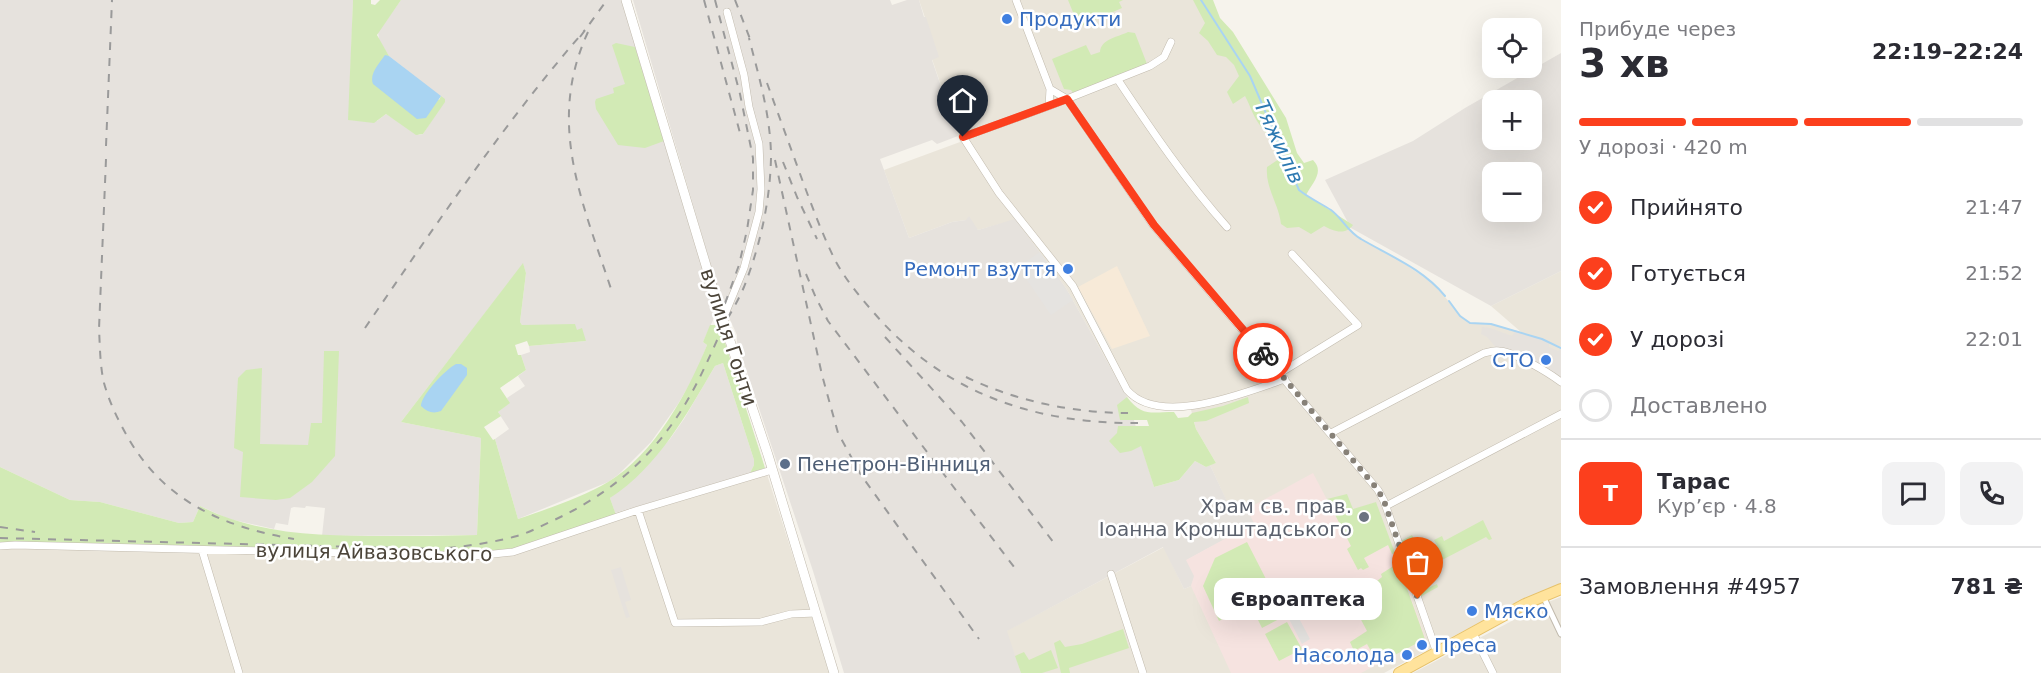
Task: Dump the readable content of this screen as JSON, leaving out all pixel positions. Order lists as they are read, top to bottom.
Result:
{
  "streets": {
    "street": ["вулиця Гонти", "вулиця Айвазовського"]
  },
  "crossings": [
    ["вулиця Гонти", "вулиця Айвазовського"]
  ],
  "water": ["Тяжилів"],
  "places": [
    "Продукти",
    "Ремонт взуття",
    "СТО",
    "Пенетрон-Вінниця",
    "Храм св. прав. Іоанна Кронштадського",
    "Євроаптека",
    "Мяско",
    "Преса",
    "Насолода"
  ],
  "page": {
    "heading": ["3 хв", "Прибуде через", "22:19–22:24"],
    "panel": [
      "Тарас",
      "Кур’єр · 4.8",
      "Замовлення #4957",
      "781 ₴"
    ],
    "map_buttons": ["+", "−"],
    "bar": "У дорозі · 420 m",
    "list": [
      ["Прийнято", "21:47"],
      ["Готується", "21:52"],
      ["У дорозі", "22:01"],
      "Доставлено"
    ],
    "round": "Т",
    "bubble": "Євроаптека"
  }
}
